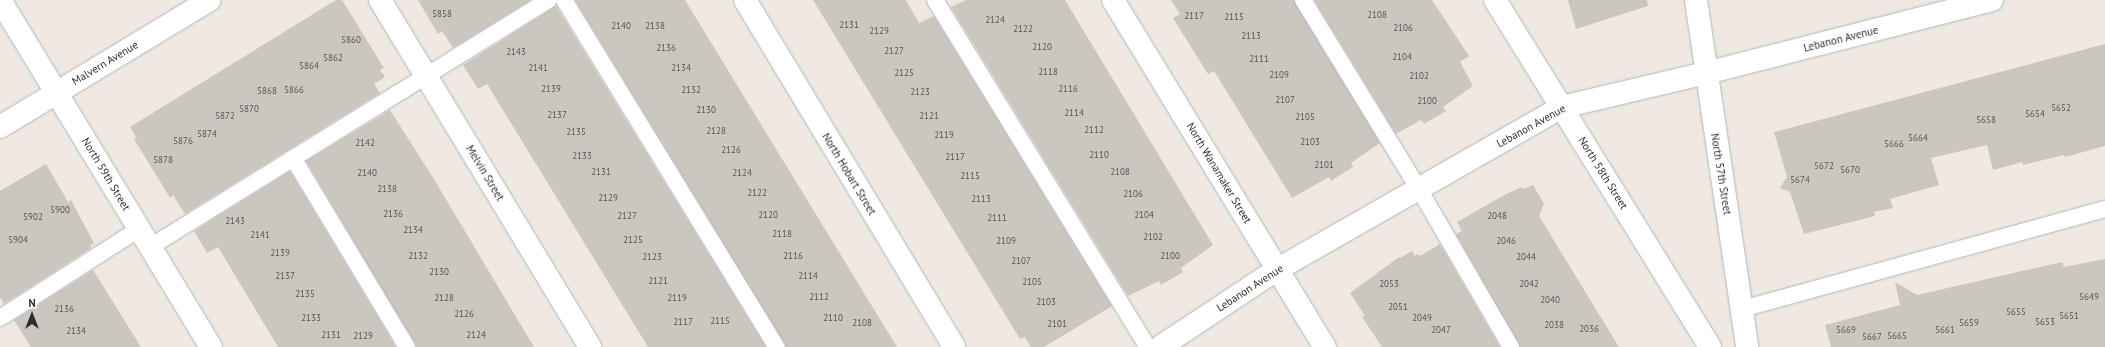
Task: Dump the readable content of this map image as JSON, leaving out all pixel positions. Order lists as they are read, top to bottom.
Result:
{
  "streets": {
    "street": [
      "Lebanon Avenue",
      "Malvern Avenue",
      "Melvin Street",
      "North Wanamaker Street",
      "North 58th Street",
      "North 59th Street",
      "North Hobart Street",
      "North 57th Street"
    ]
  },
  "crossings": [
    ["Lebanon Avenue", "North Wanamaker Street"],
    ["Lebanon Avenue", "North 58th Street"],
    ["Lebanon Avenue", "North 57th Street"],
    ["Malvern Avenue", "North 59th Street"]
  ],
  "house_numbers": [
    "5858",
    "2108",
    "2117",
    "2115",
    "2124",
    "2131",
    "2140",
    "2138",
    "2106",
    "2122",
    "2129",
    "2113",
    "5860",
    "2120",
    "2136",
    "2127",
    "2143",
    "2104",
    "5862",
    "2111",
    "5864",
    "2141",
    "2134",
    "2118",
    "2125",
    "2109",
    "2102",
    "2139",
    "2116",
    "5866",
    "2132",
    "5868",
    "2123",
    "2107",
    "2100",
    "5652",
    "5870",
    "2130",
    "2114",
    "5654",
    "2137",
    "5872",
    "2121",
    "2105",
    "5658",
    "2112",
    "2128",
    "2135",
    "5874",
    "2119",
    "5664",
    "5876",
    "2103",
    "2142",
    "5666",
    "2126",
    "2110",
    "2133",
    "2117",
    "5878",
    "2101",
    "5672",
    "5670",
    "2131",
    "2108",
    "2140",
    "2124",
    "2115",
    "5674",
    "2138",
    "2122",
    "2106",
    "2129",
    "2113",
    "5900",
    "2136",
    "2120",
    "2104",
    "2127",
    "2048",
    "5902",
    "2111",
    "2143",
    "2134",
    "2118",
    "2141",
    "2102",
    "5904",
    "2125",
    "2109",
    "2046",
    "2139",
    "2132",
    "2116",
    "2100",
    "2123",
    "2044",
    "2107",
    "2130",
    "2137",
    "2114",
    "2121",
    "2105",
    "2053",
    "2042",
    "2135",
    "2112",
    "5649",
    "2128",
    "2119",
    "2040",
    "2103",
    "2051",
    "2136",
    "5655",
    "2126",
    "5651",
    "2133",
    "2110",
    "2049",
    "2115",
    "2117",
    "5653",
    "2108",
    "5659",
    "2101",
    "2038",
    "2036",
    "2047",
    "5669",
    "5661",
    "2134",
    "2131",
    "2124",
    "2129",
    "5665",
    "5667"
  ],
  "north": "top"
}
